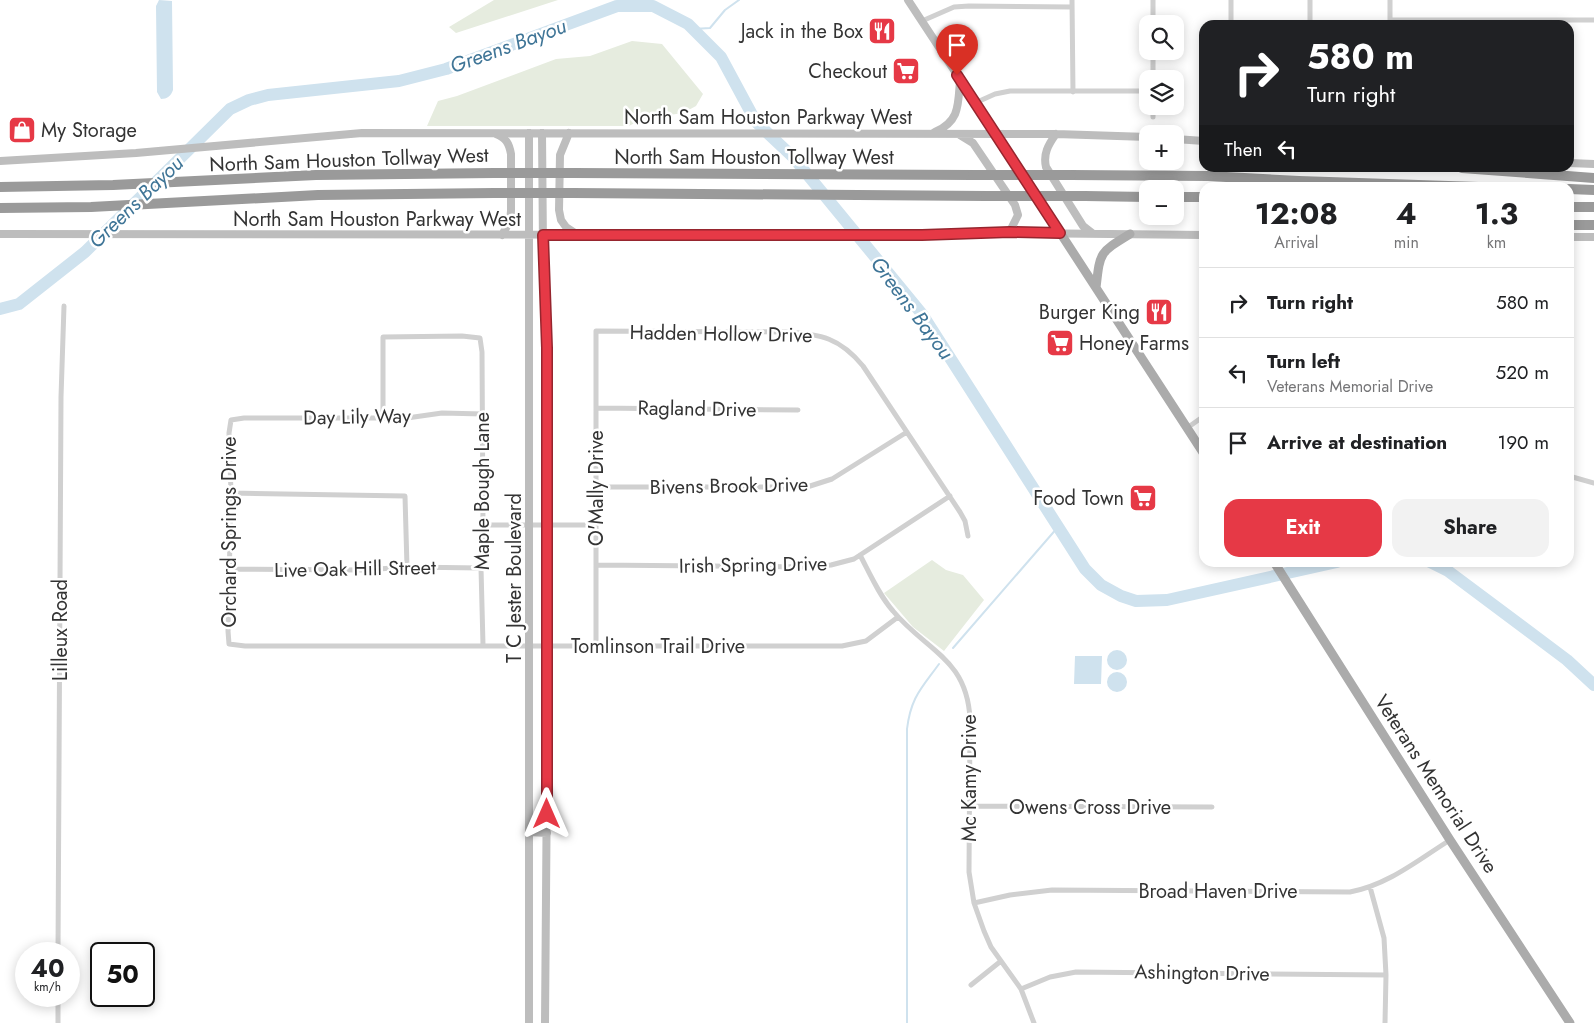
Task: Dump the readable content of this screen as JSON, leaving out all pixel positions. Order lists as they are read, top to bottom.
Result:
{
  "streets": {
    "highway": ["North Sam Houston Tollway West"],
    "main road": ["North Sam Houston Parkway West", "T C Jester Boulevard", "Veterans Memorial Drive"],
    "street": [
      "Hadden Hollow Drive",
      "Ragland Drive",
      "Day Lily Way",
      "Bivens Brook Drive",
      "O'Mally Drive",
      "Maple Bough Lane",
      "Orchard Springs Drive",
      "Irish Spring Drive",
      "Live Oak Hill Street",
      "Lilleux Road",
      "Tomlinson Trail Drive",
      "Mc Kamy Drive",
      "Owens Cross Drive",
      "Broad Haven Drive",
      "Ashington Drive"
    ]
  },
  "crossings": [
    ["North Sam Houston Parkway West", "T C Jester Boulevard"],
    ["Hadden Hollow Drive", "Bivens Brook Drive"],
    ["Hadden Hollow Drive", "O'Mally Drive"],
    ["Hadden Hollow Drive", "Irish Spring Drive"],
    ["Ragland Drive", "O'Mally Drive"],
    ["Day Lily Way", "Maple Bough Lane"],
    ["Day Lily Way", "Orchard Springs Drive"],
    ["Bivens Brook Drive", "O'Mally Drive"],
    ["O'Mally Drive", "Irish Spring Drive"],
    ["O'Mally Drive", "Tomlinson Trail Drive"],
    ["Maple Bough Lane", "Live Oak Hill Street"],
    ["Maple Bough Lane", "Tomlinson Trail Drive"],
    ["Orchard Springs Drive", "Live Oak Hill Street"],
    ["Orchard Springs Drive", "Tomlinson Trail Drive"],
    ["Irish Spring Drive", "Mc Kamy Drive"],
    ["T C Jester Boulevard", "Tomlinson Trail Drive"],
    ["Tomlinson Trail Drive", "Mc Kamy Drive"],
    ["Mc Kamy Drive", "Owens Cross Drive"],
    ["Mc Kamy Drive", "Broad Haven Drive"],
    ["Mc Kamy Drive", "Ashington Drive"],
    ["Veterans Memorial Drive", "Broad Haven Drive"]
  ],
  "water": ["Greens Bayou"],
  "places": {
    "restaurant": ["Jack in the Box", "Burger King"],
    "supermarket": ["Checkout", "Honey Farms", "Food Town"],
    "shop": ["My Storage"]
  },
  "page": {
    "map_buttons": ["+", "−"],
    "turn": ["580 m", "Turn right"],
    "then": "Then",
    "eta": [
      "12:08",
      "Arrival",
      "4",
      "min",
      "1.3",
      "km"
    ],
    "list": [
      {
        "name": "Turn right",
        "value": "580 m"
      },
      {
        "name": "Turn left",
        "note": "Veterans Memorial Drive",
        "value": "520 m"
      },
      {
        "name": "Arrive at destination",
        "value": "190 m"
      }
    ],
    "buttons": ["Exit", "Share"],
    "speed": "40 km/h",
    "limit": "50"
  }
}
